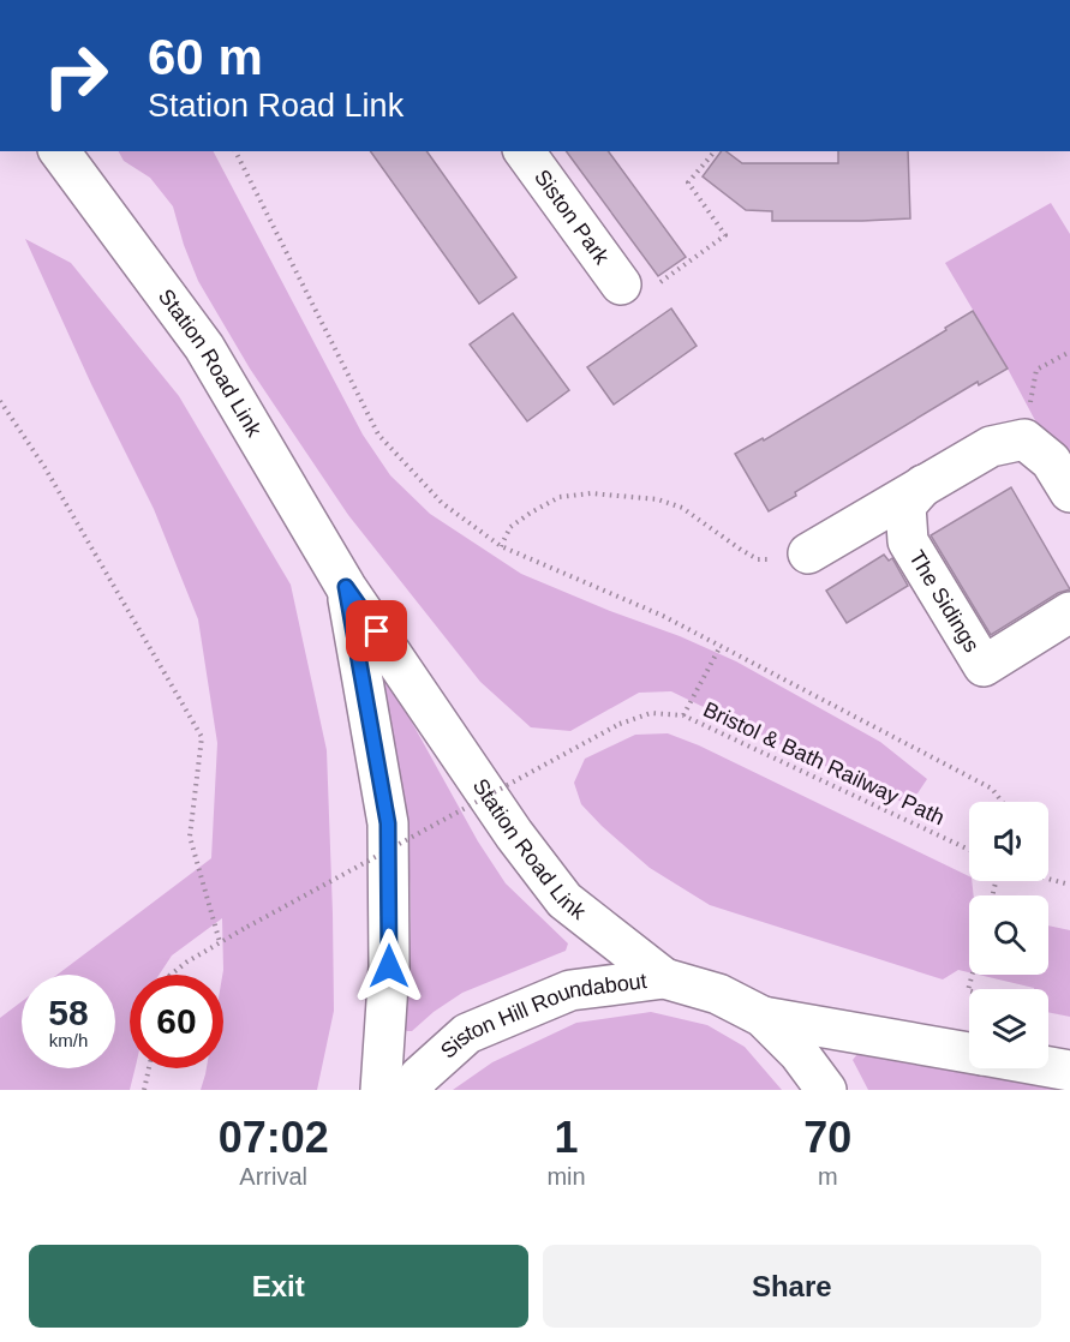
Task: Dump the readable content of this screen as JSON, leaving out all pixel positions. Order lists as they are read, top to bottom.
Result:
{
  "streets": {
    "main road": [
      "Siston Park",
      "Station Road Link",
      "The Sidings",
      "Siston Hill Roundabout"
    ],
    "path": ["Bristol & Bath Railway Path"]
  },
  "crossings": [
    ["Station Road Link", "Siston Hill Roundabout"]
  ],
  "page": {
    "turn": ["60 m", "Station Road Link"],
    "speed": "58 km/h",
    "limit": "60",
    "eta": [
      "07:02",
      "Arrival",
      "1",
      "min",
      "70",
      "m"
    ],
    "buttons": ["Exit", "Share"]
  }
}
